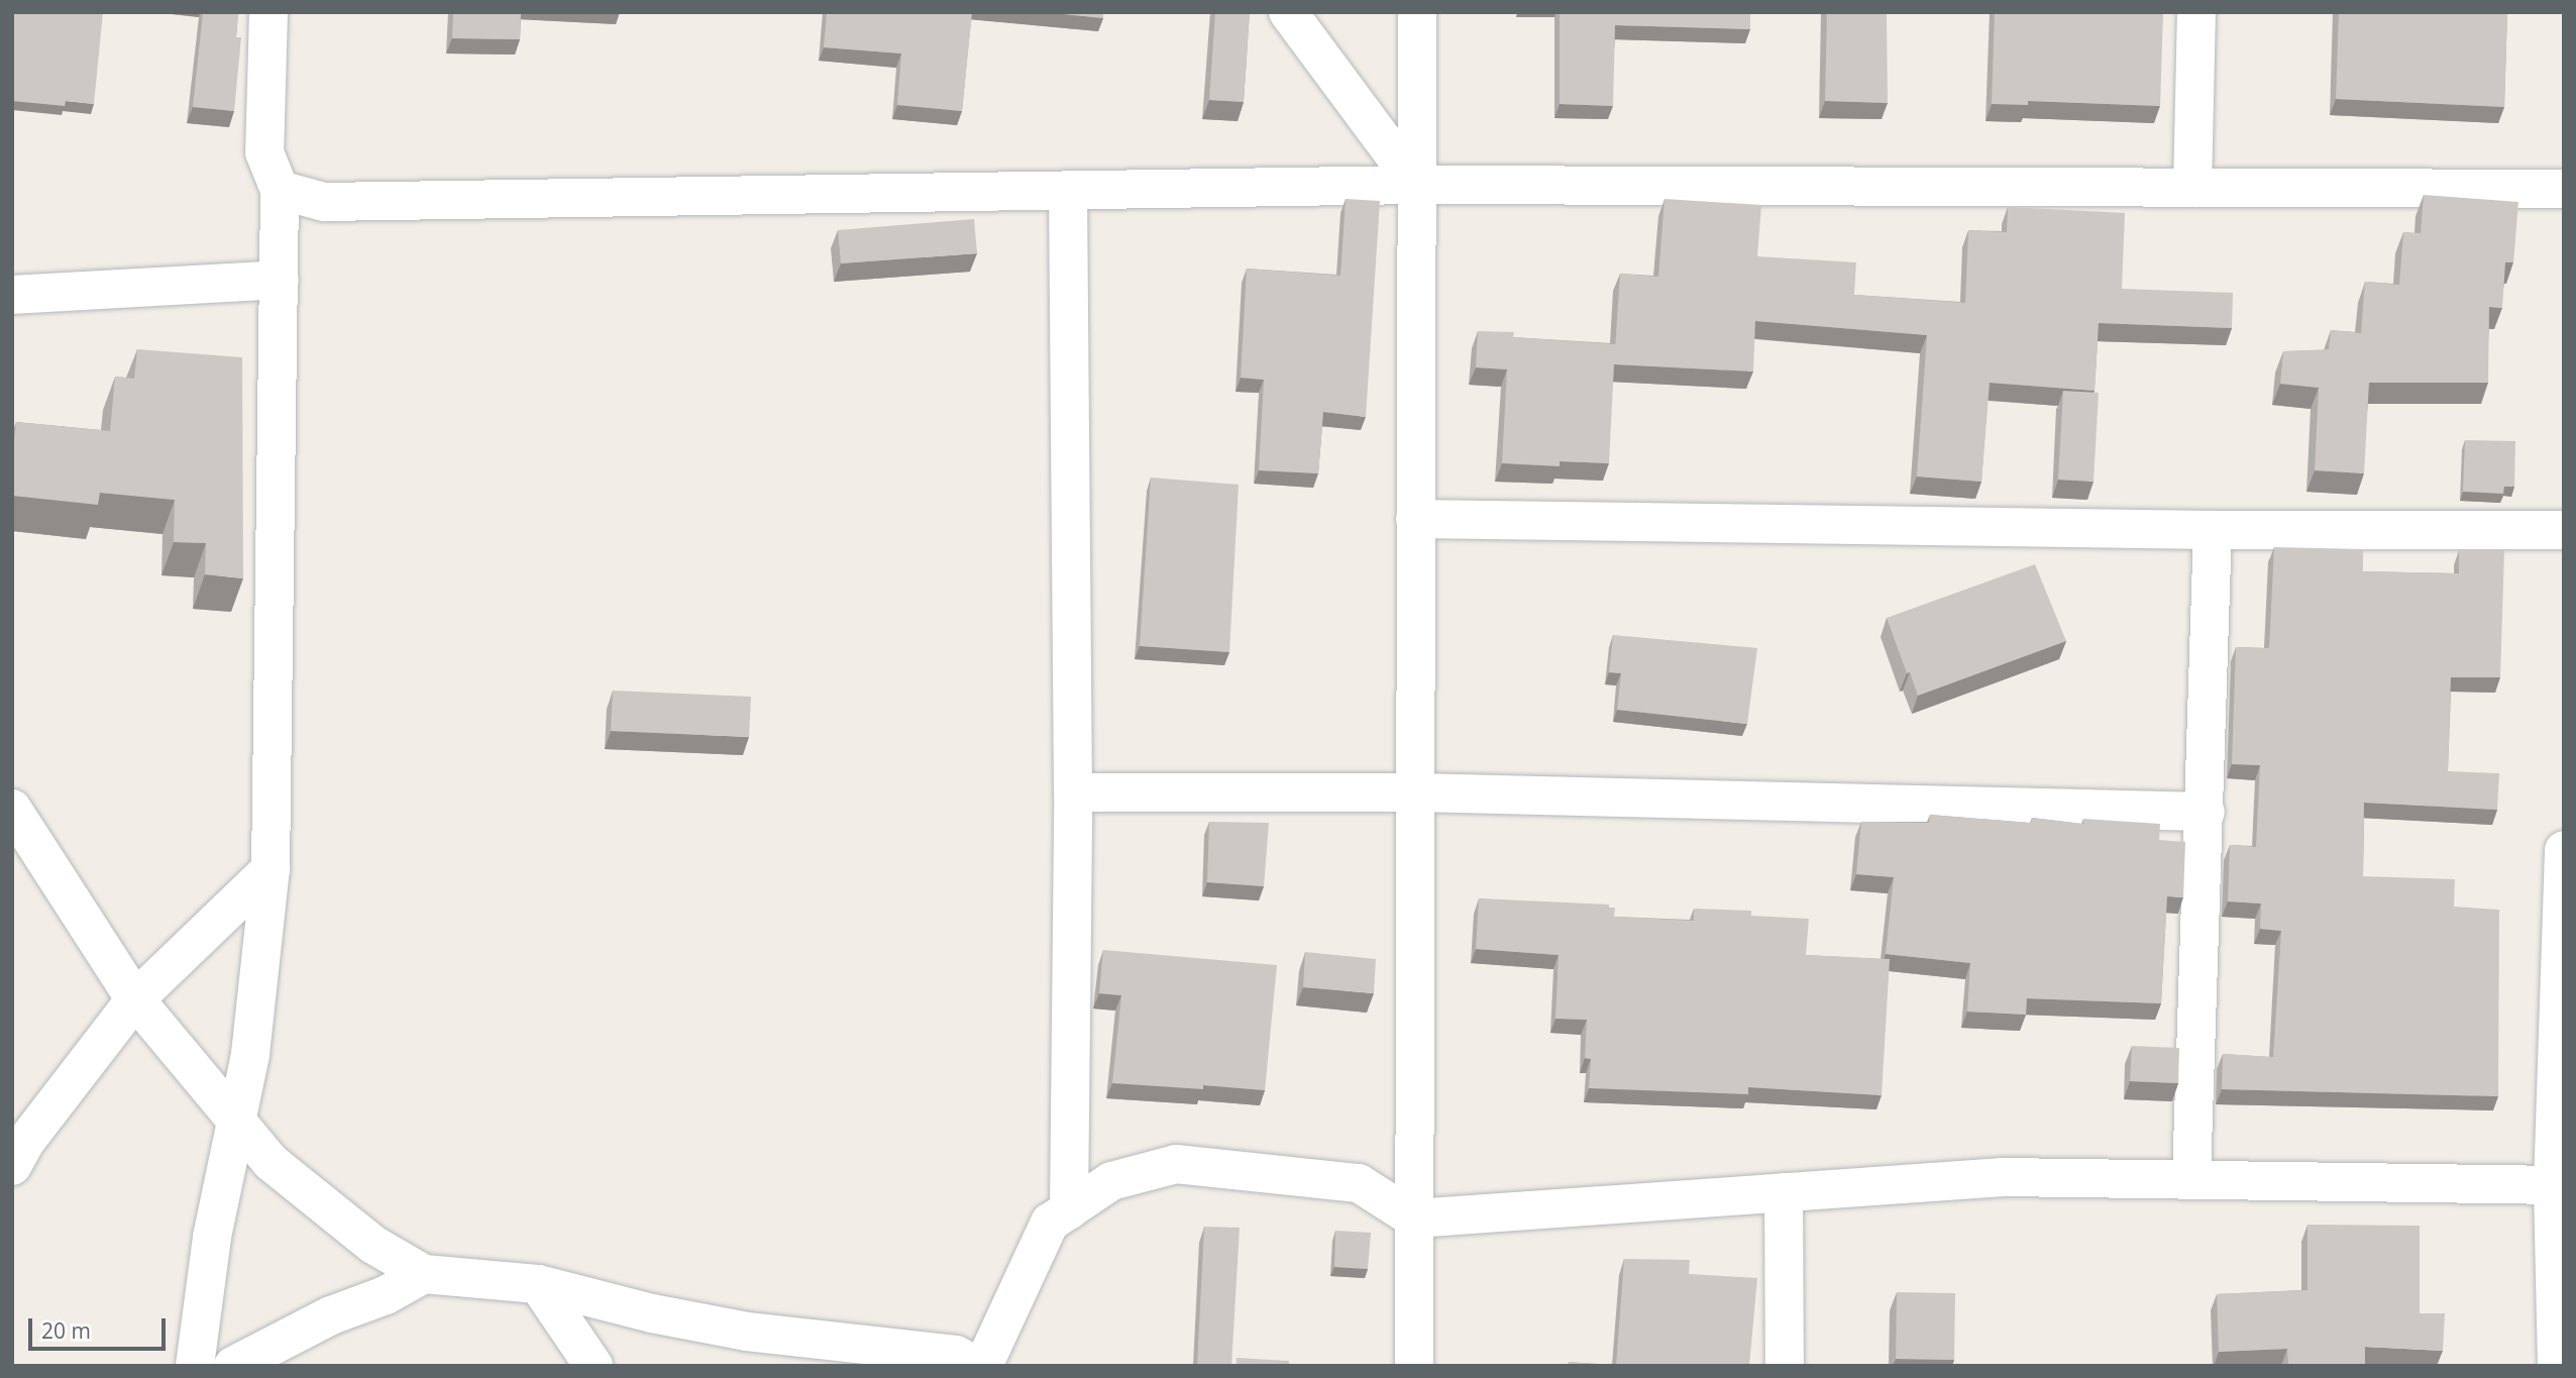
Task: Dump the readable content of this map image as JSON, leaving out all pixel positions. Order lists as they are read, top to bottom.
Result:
{
  "scale_bar": "20 m"
}
